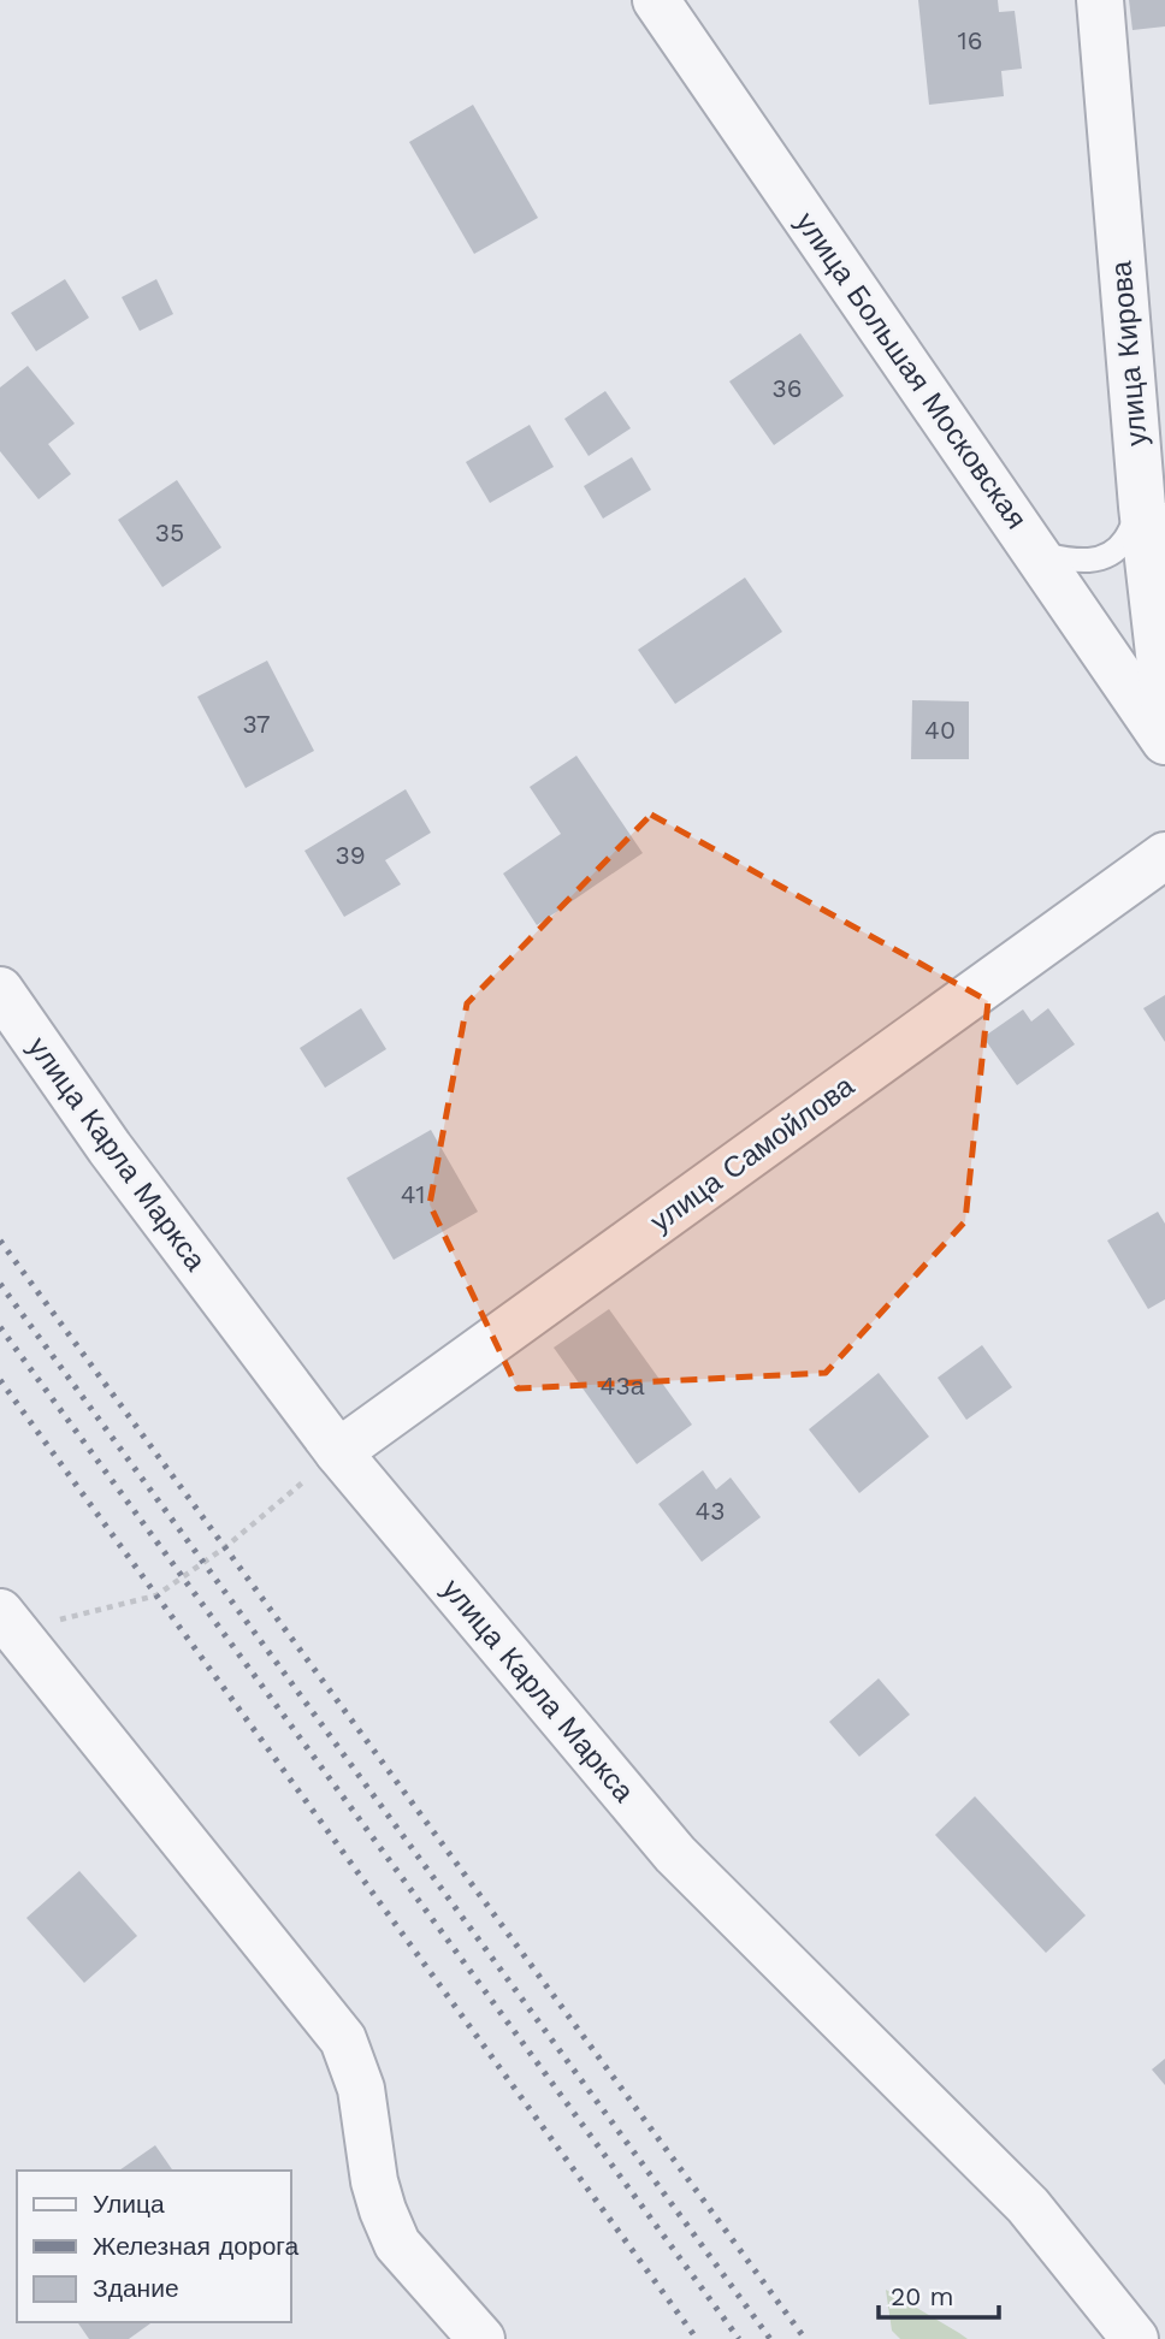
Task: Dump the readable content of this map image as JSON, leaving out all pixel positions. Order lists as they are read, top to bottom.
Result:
{
  "streets": {
    "street": [
      "улица Кирова",
      "улица Большая Московская",
      "улица Карла Маркса",
      "улица Самойлова"
    ]
  },
  "crossings": [
    ["улица Карла Маркса", "улица Самойлова"]
  ],
  "house_numbers": [
    "16",
    "36",
    "35",
    "37",
    "40",
    "39",
    "41",
    "43а",
    "43"
  ],
  "legend": ["Улица", "Железная дорога", "Здание"],
  "scale_bar": "20 m"
}
